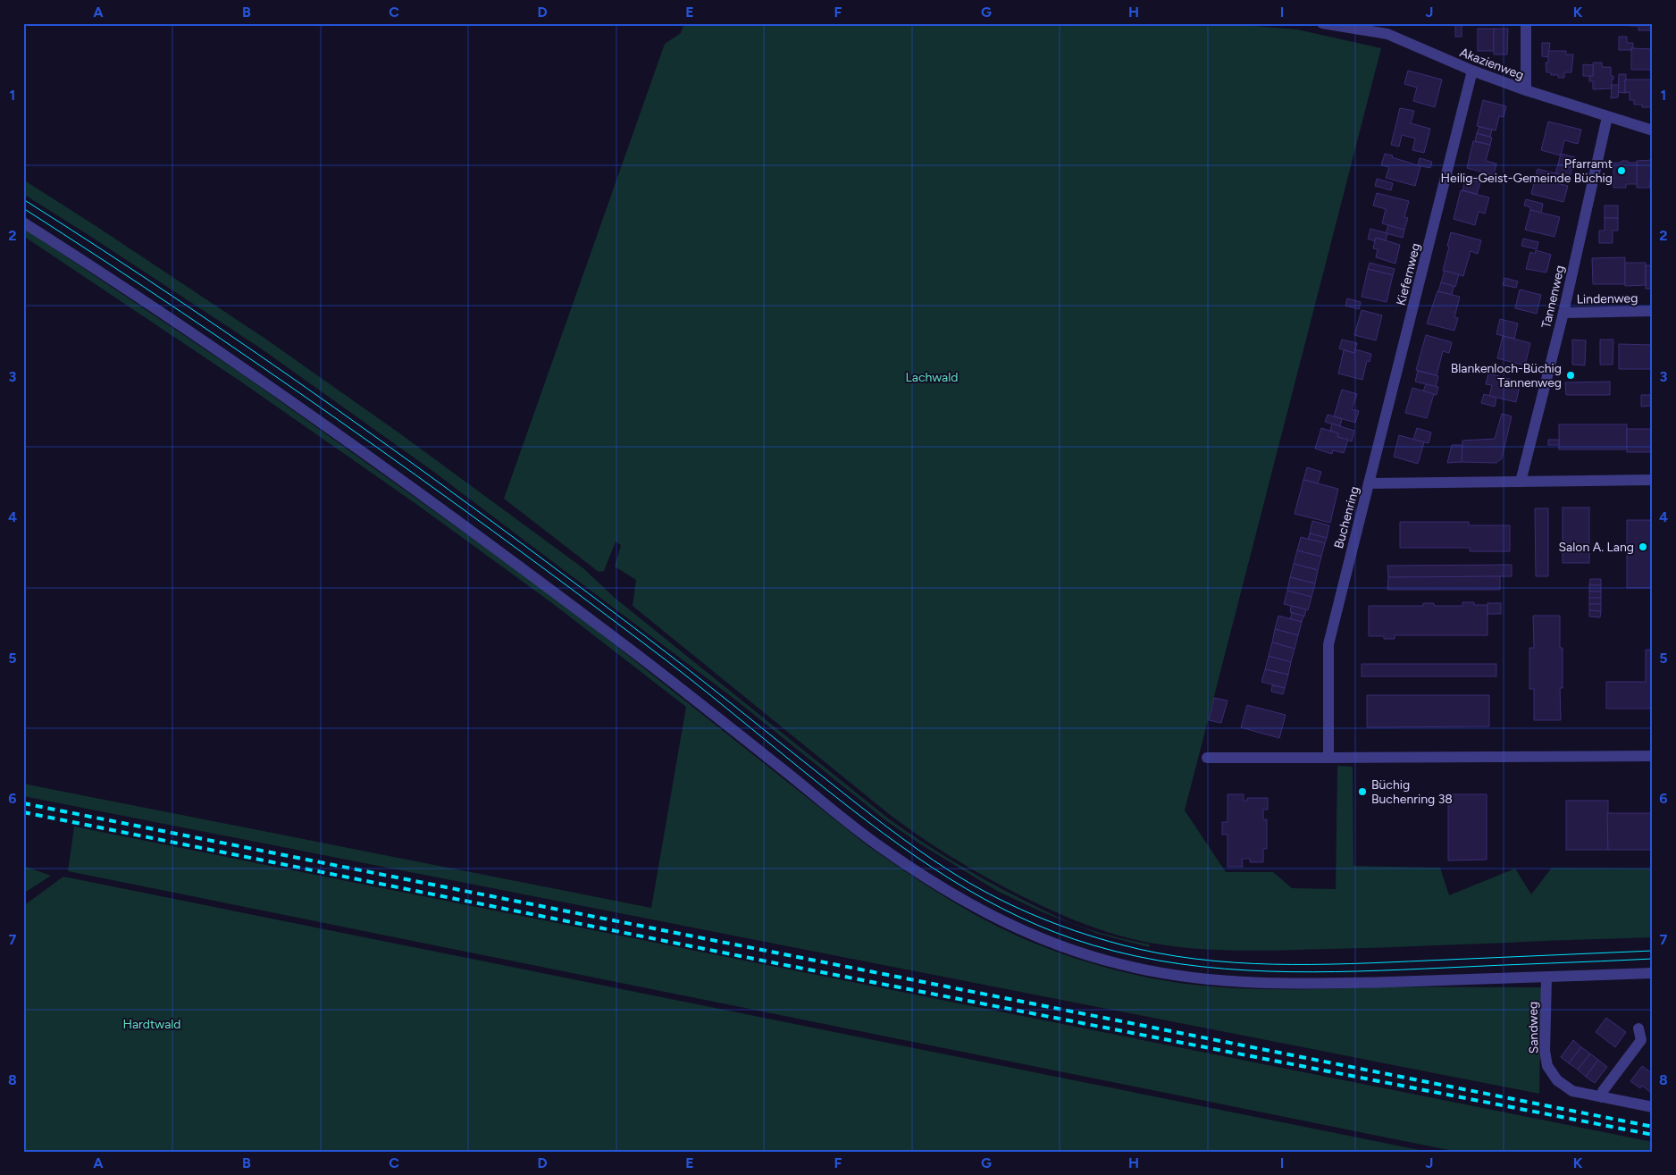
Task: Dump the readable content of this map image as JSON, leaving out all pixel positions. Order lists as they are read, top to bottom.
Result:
{
  "streets": {
    "street": [
      "Akazienweg",
      "Kiefernweg",
      "Tannenweg",
      "Lindenweg",
      "Buchenring",
      "Sandweg"
    ]
  },
  "crossings": [
    ["Akazienweg", "Kiefernweg"],
    ["Akazienweg", "Tannenweg"],
    ["Kiefernweg", "Buchenring"],
    ["Tannenweg", "Lindenweg"],
    ["Tannenweg", "Buchenring"]
  ],
  "parks": ["Lachwald", "Hardtwald"],
  "places": [
    "Pfarramt Heilig-Geist-Gemeinde Büchig",
    "Blankenloch-Büchig Tannenweg",
    "Salon A. Lang",
    "Büchig Buchenring 38"
  ],
  "grid": {
    "columns": [
      "A",
      "B",
      "C",
      "D",
      "E",
      "F",
      "G",
      "H",
      "I",
      "J",
      "K"
    ],
    "rows": [
      "1",
      "2",
      "3",
      "4",
      "5",
      "6",
      "7",
      "8"
    ]
  }
}
